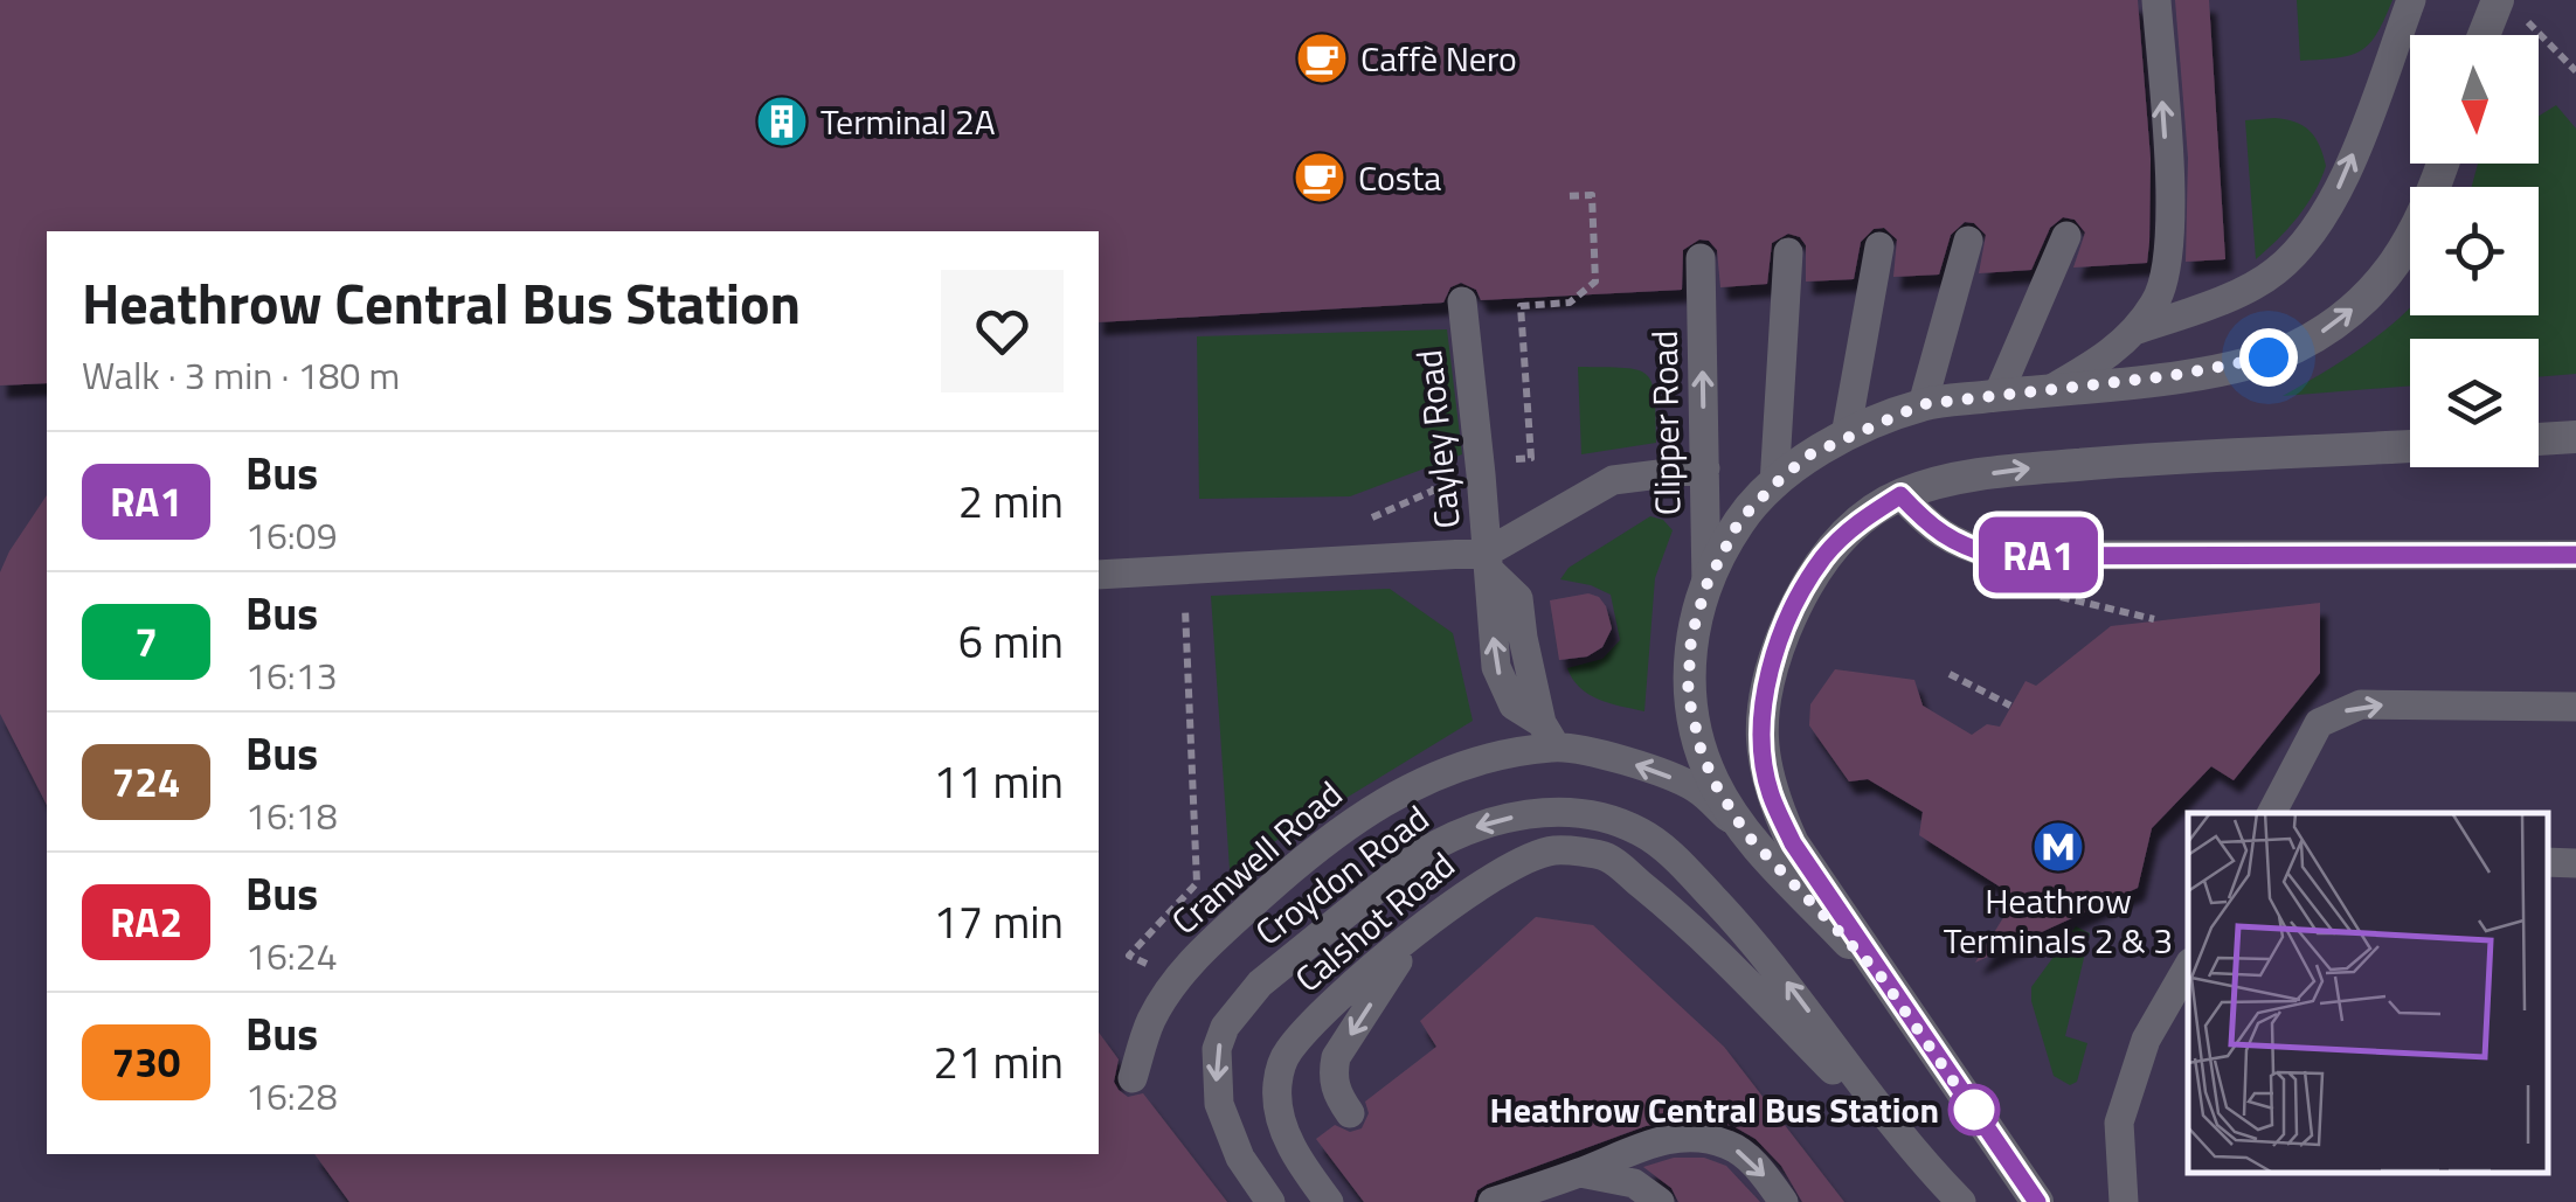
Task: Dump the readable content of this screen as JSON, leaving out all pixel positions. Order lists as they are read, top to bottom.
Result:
{
  "streets": {
    "lane": [
      "Clipper Road",
      "Cayley Road",
      "Cranwell Road",
      "Croydon Road",
      "Calshot Road"
    ]
  },
  "crossings": [
    ["Cayley Road", "Cranwell Road"],
    ["Croydon Road", "Calshot Road"]
  ],
  "one_way": ["Cayley Road"],
  "places": {
    "cafe": ["Caffè Nero", "Costa"],
    "building": ["Terminal 2A"],
    "metro station": ["Heathrow Terminals 2 & 3"],
    "other": ["Heathrow Central Bus Station"]
  },
  "lines": ["bus line RA1"],
  "north": "bottom",
  "page": {
    "on_map": "RA1",
    "heading": ["Heathrow Central Bus Station", "Walk · 3 min · 180 m"],
    "list": [
      {
        "mark": "RA1",
        "name": "Bus",
        "note": "16:09",
        "value": "2 min"
      },
      {
        "mark": "7",
        "name": "Bus",
        "note": "16:13",
        "value": "6 min"
      },
      {
        "mark": "724",
        "name": "Bus",
        "note": "16:18",
        "value": "11 min"
      },
      {
        "mark": "RA2",
        "name": "Bus",
        "note": "16:24",
        "value": "17 min"
      },
      {
        "mark": "730",
        "name": "Bus",
        "note": "16:28",
        "value": "21 min"
      }
    ]
  }
}
